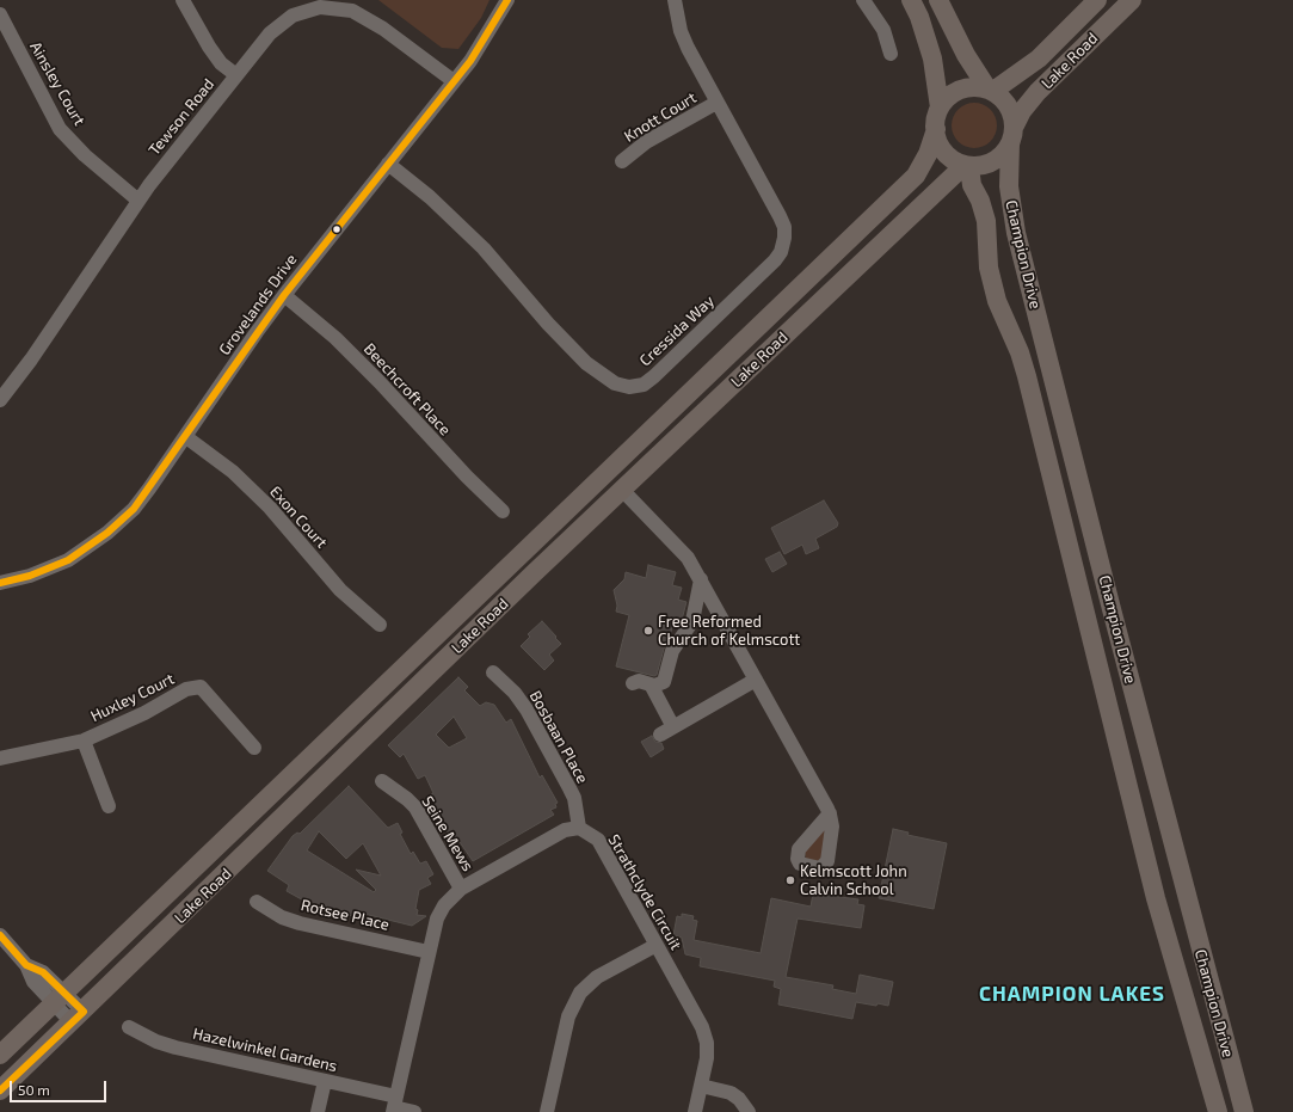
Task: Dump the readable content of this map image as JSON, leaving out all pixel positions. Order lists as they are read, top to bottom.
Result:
{
  "streets": {
    "main road": ["Lake Road", "Champion Drive"],
    "street": [
      "Ainsley Court",
      "Tewson Road",
      "Knott Court",
      "Grovelands Drive",
      "Cressida Way",
      "Beechcroft Place",
      "Exon Court",
      "Huxley Court",
      "Bosbaan Place",
      "Seine Mews",
      "Strathclyde Circuit",
      "Rotsee Place",
      "Hazelwinkel Gardens"
    ]
  },
  "crossings": [
    ["Lake Road", "Champion Drive"],
    ["Ainsley Court", "Tewson Road"],
    ["Tewson Road", "Grovelands Drive"],
    ["Knott Court", "Cressida Way"],
    ["Grovelands Drive", "Cressida Way"],
    ["Grovelands Drive", "Beechcroft Place"],
    ["Grovelands Drive", "Exon Court"],
    ["Bosbaan Place", "Strathclyde Circuit"]
  ],
  "districts": ["CHAMPION LAKES"],
  "places": ["Free Reformed Church of Kelmscott", "Kelmscott John Calvin School"],
  "scale_bar": "50 m"
}
